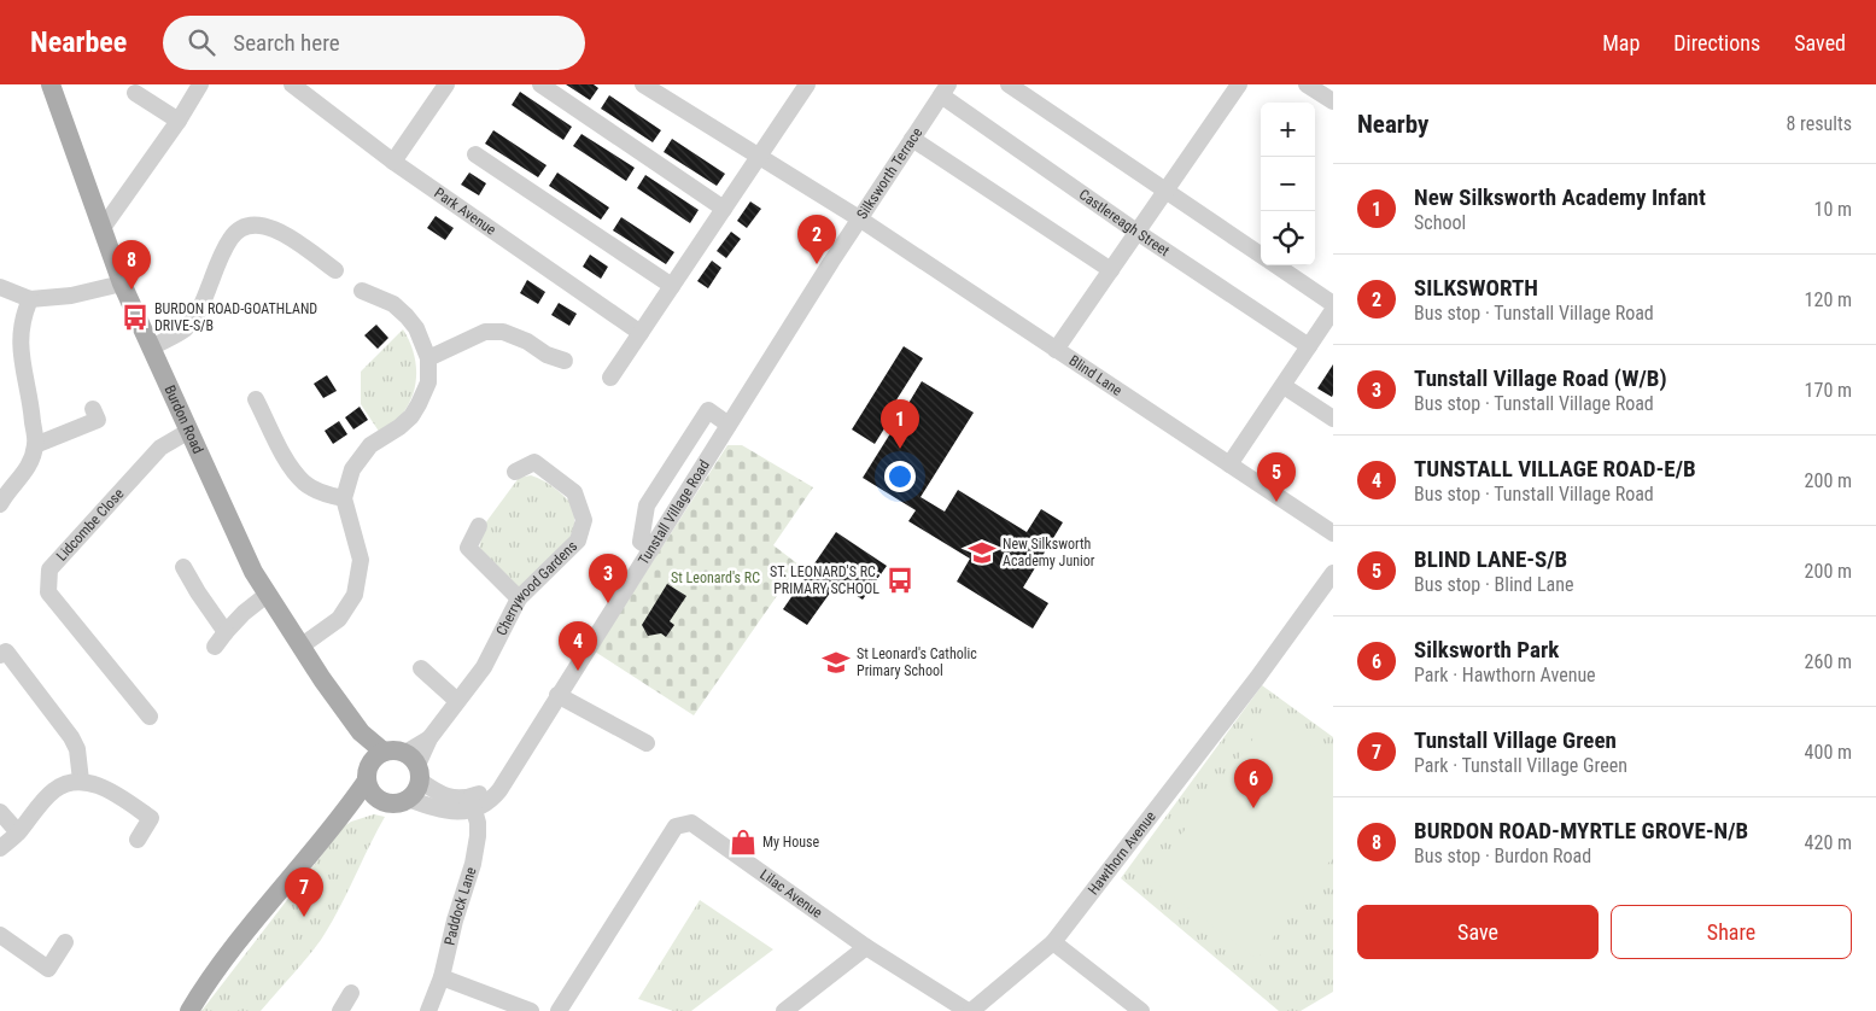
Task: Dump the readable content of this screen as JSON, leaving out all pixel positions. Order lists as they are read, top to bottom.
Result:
{
  "streets": {
    "main road": ["Burdon Road"],
    "street": [
      "Silksworth Terrace",
      "Park Avenue",
      "Castlereagh Street",
      "Blind Lane",
      "Tunstall Village Road",
      "Lidcombe Close",
      "Cherrywood Gardens",
      "Hawthorn Avenue",
      "Lilac Avenue",
      "Paddock Lane"
    ]
  },
  "crossings": [
    ["Silksworth Terrace", "Castlereagh Street"],
    ["Silksworth Terrace", "Blind Lane"],
    ["Silksworth Terrace", "Tunstall Village Road"],
    ["Burdon Road", "Lidcombe Close"],
    ["Burdon Road", "Cherrywood Gardens"],
    ["Tunstall Village Road", "Paddock Lane"],
    ["Hawthorn Avenue", "Lilac Avenue"]
  ],
  "parks": ["St Leonard's RC"],
  "places": {
    "bus stop": ["BURDON ROAD-GOATHLAND DRIVE-S/B", "ST. LEONARD'S RC. PRIMARY SCHOOL"],
    "school or university": ["New Silksworth Academy Junior", "St Leonard's Catholic Primary School"],
    "shop": ["My House"]
  },
  "page": {
    "header": "Nearbee",
    "search": "Search here",
    "nav": ["Map", "Directions", "Saved"],
    "heading": ["Nearby", "8 results"],
    "map_buttons": ["+", "−"],
    "list": [
      {
        "mark": "1",
        "name": "New Silksworth Academy Infant",
        "note": "School",
        "value": "10 m"
      },
      {
        "mark": "2",
        "name": "SILKSWORTH",
        "note": "Bus stop · Tunstall Village Road",
        "value": "120 m"
      },
      {
        "mark": "3",
        "name": "Tunstall Village Road (W/B)",
        "note": "Bus stop · Tunstall Village Road",
        "value": "170 m"
      },
      {
        "mark": "4",
        "name": "TUNSTALL VILLAGE ROAD-E/B",
        "note": "Bus stop · Tunstall Village Road",
        "value": "200 m"
      },
      {
        "mark": "5",
        "name": "BLIND LANE-S/B",
        "note": "Bus stop · Blind Lane",
        "value": "200 m"
      },
      {
        "mark": "6",
        "name": "Silksworth Park",
        "note": "Park · Hawthorn Avenue",
        "value": "260 m"
      },
      {
        "mark": "7",
        "name": "Tunstall Village Green",
        "note": "Park · Tunstall Village Green",
        "value": "400 m"
      },
      {
        "mark": "8",
        "name": "BURDON ROAD-MYRTLE GROVE-N/B",
        "note": "Bus stop · Burdon Road",
        "value": "420 m"
      }
    ],
    "pins": [
      "2",
      "8",
      "1",
      "5",
      "3",
      "4",
      "6",
      "7"
    ],
    "buttons": ["Save", "Share"]
  }
}
